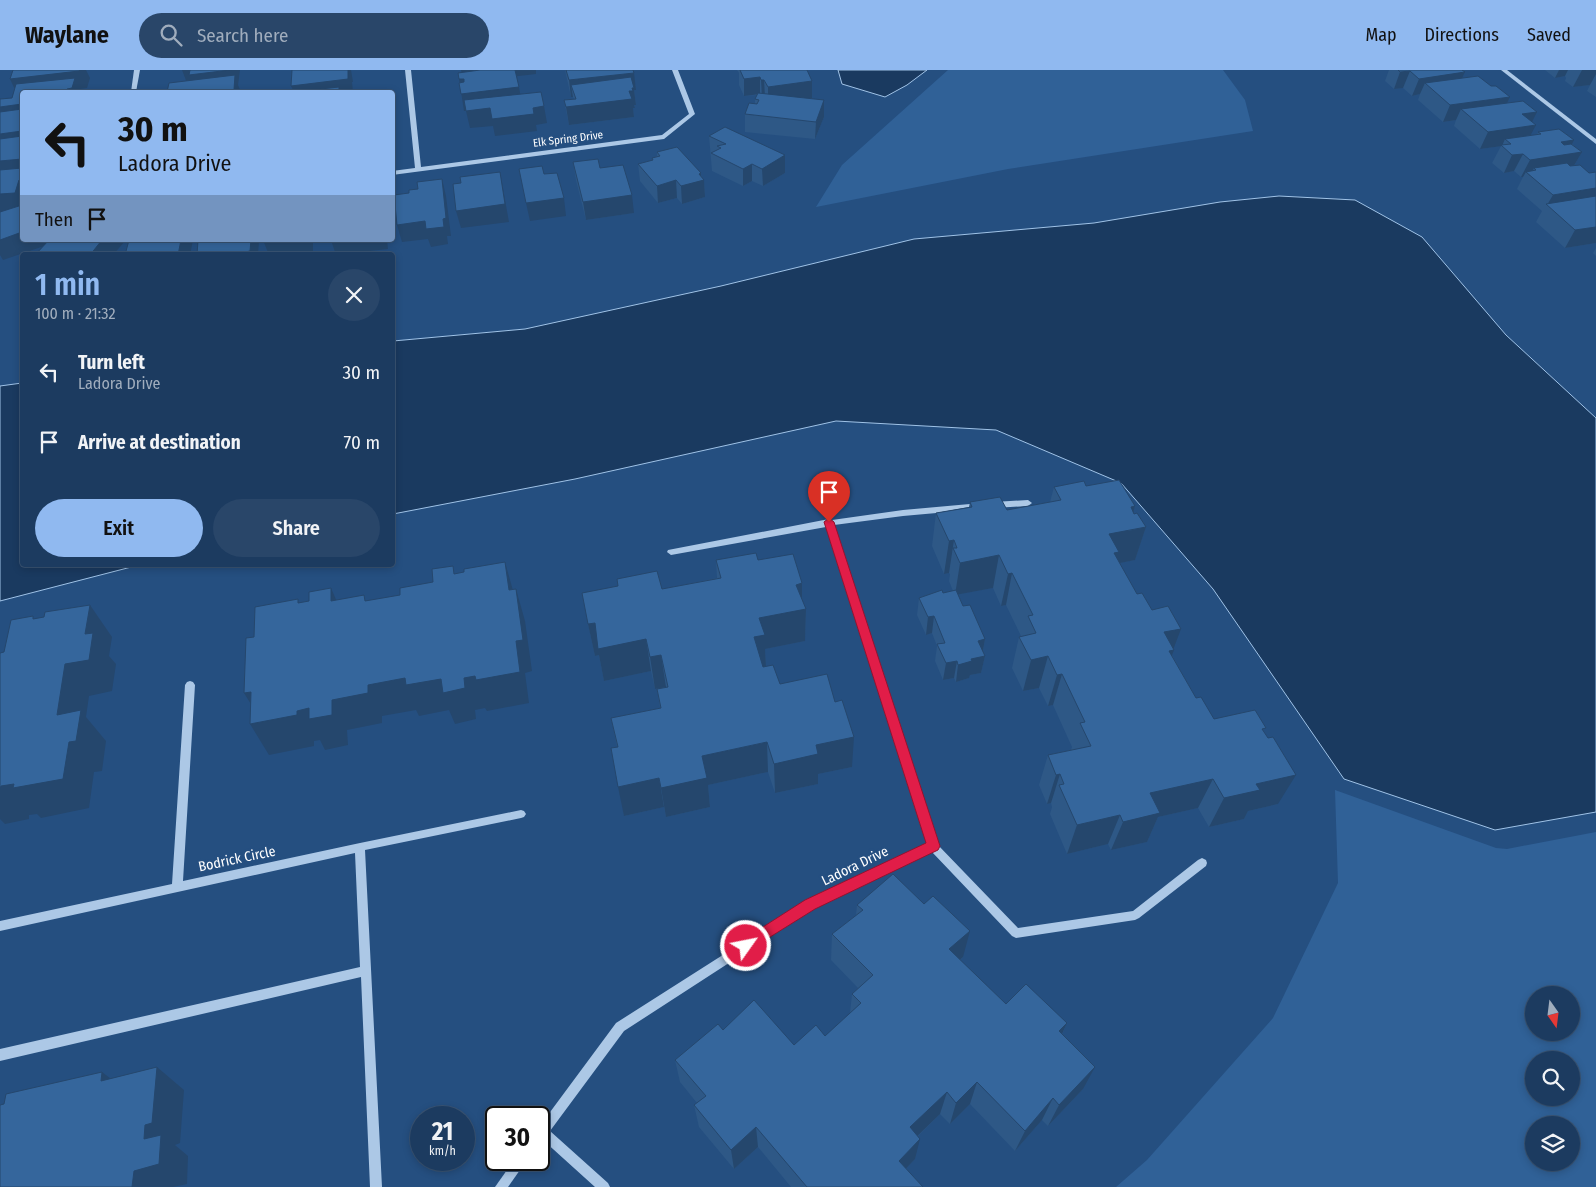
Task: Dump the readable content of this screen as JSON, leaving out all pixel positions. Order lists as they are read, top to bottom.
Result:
{
  "streets": {
    "street": ["Elk Spring Drive", "Bodrick Circle", "Ladora Drive"]
  },
  "north": "bottom",
  "page": {
    "header": "Waylane",
    "search": "Search here",
    "nav": ["Map", "Directions", "Saved"],
    "turn": ["30 m", "Ladora Drive"],
    "then": "Then",
    "heading": ["1 min", "100 m · 21:32"],
    "list": [
      {
        "name": "Turn left",
        "note": "Ladora Drive",
        "value": "30 m"
      },
      {
        "name": "Arrive at destination",
        "value": "70 m"
      }
    ],
    "buttons": ["Exit", "Share"],
    "speed": "21 km/h",
    "limit": "30"
  }
}
